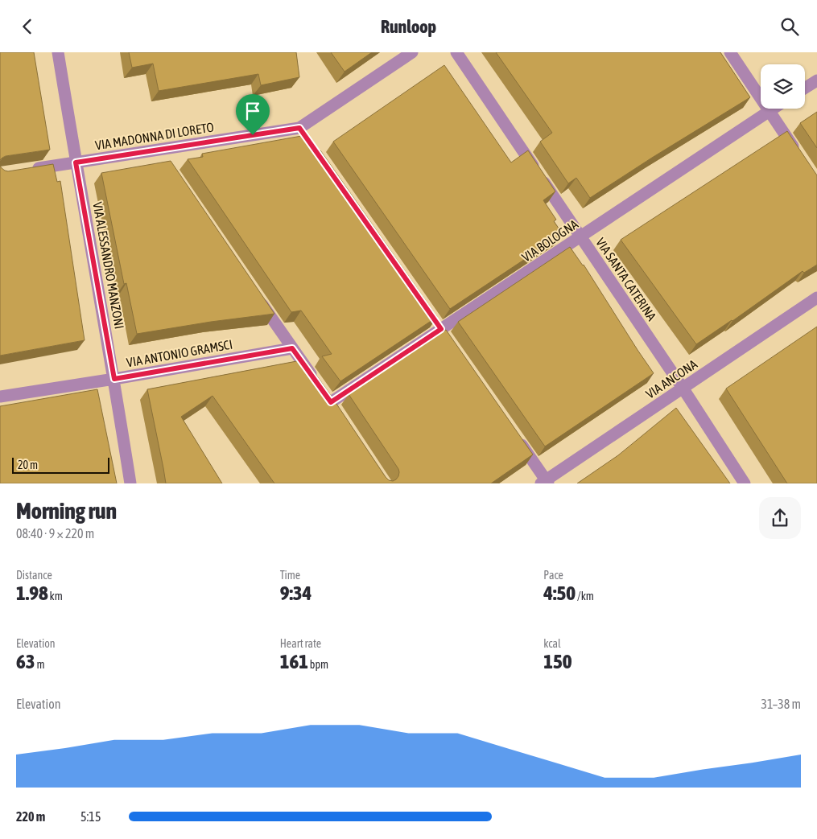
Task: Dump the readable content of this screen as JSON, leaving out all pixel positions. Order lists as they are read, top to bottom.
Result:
{
  "streets": {
    "street": [
      "VIA MADONNA DI LORETO",
      "VIA BOLOGNA",
      "VIA ALESSANDRO MANZONI",
      "VIA SANTA CATERINA",
      "VIA ANTONIO GRAMSCI",
      "VIA ANCONA"
    ]
  },
  "crossings": [
    ["VIA MADONNA DI LORETO", "VIA ALESSANDRO MANZONI"],
    ["VIA BOLOGNA", "VIA SANTA CATERINA"],
    ["VIA ALESSANDRO MANZONI", "VIA ANTONIO GRAMSCI"],
    ["VIA SANTA CATERINA", "VIA ANCONA"]
  ],
  "scale_bar": "20 m",
  "page": {
    "header": "Runloop",
    "scale": "20 m",
    "heading": ["Morning run", "08:40 · 9 × 220 m"],
    "stats": [
      ["Distance", "1.98 km"],
      ["Time", "9:34"],
      ["Pace", "4:50 /km"],
      ["Elevation", "63 m"],
      ["Heart rate", "161 bpm"],
      ["kcal", "150"]
    ],
    "chart": ["Elevation", "31–38 m"],
    "list": [
      {
        "name": "220 m",
        "note": "5:15"
      }
    ]
  }
}
